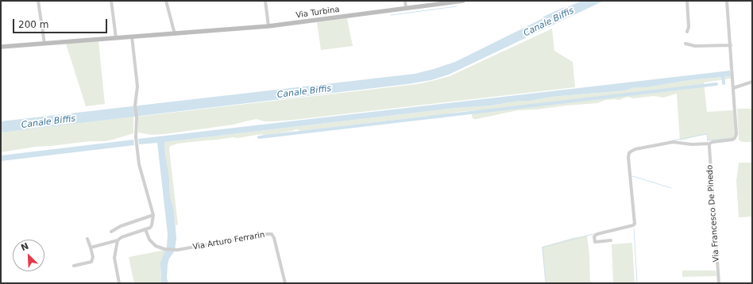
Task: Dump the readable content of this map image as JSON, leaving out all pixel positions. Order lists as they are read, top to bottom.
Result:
{
  "streets": {
    "street": ["Via Turbina", "Via Francesco De Pinedo", "Via Arturo Ferrarin"]
  },
  "water": ["Canale Biffis"],
  "scale_bar": "200 m",
  "north": "top left"
}
